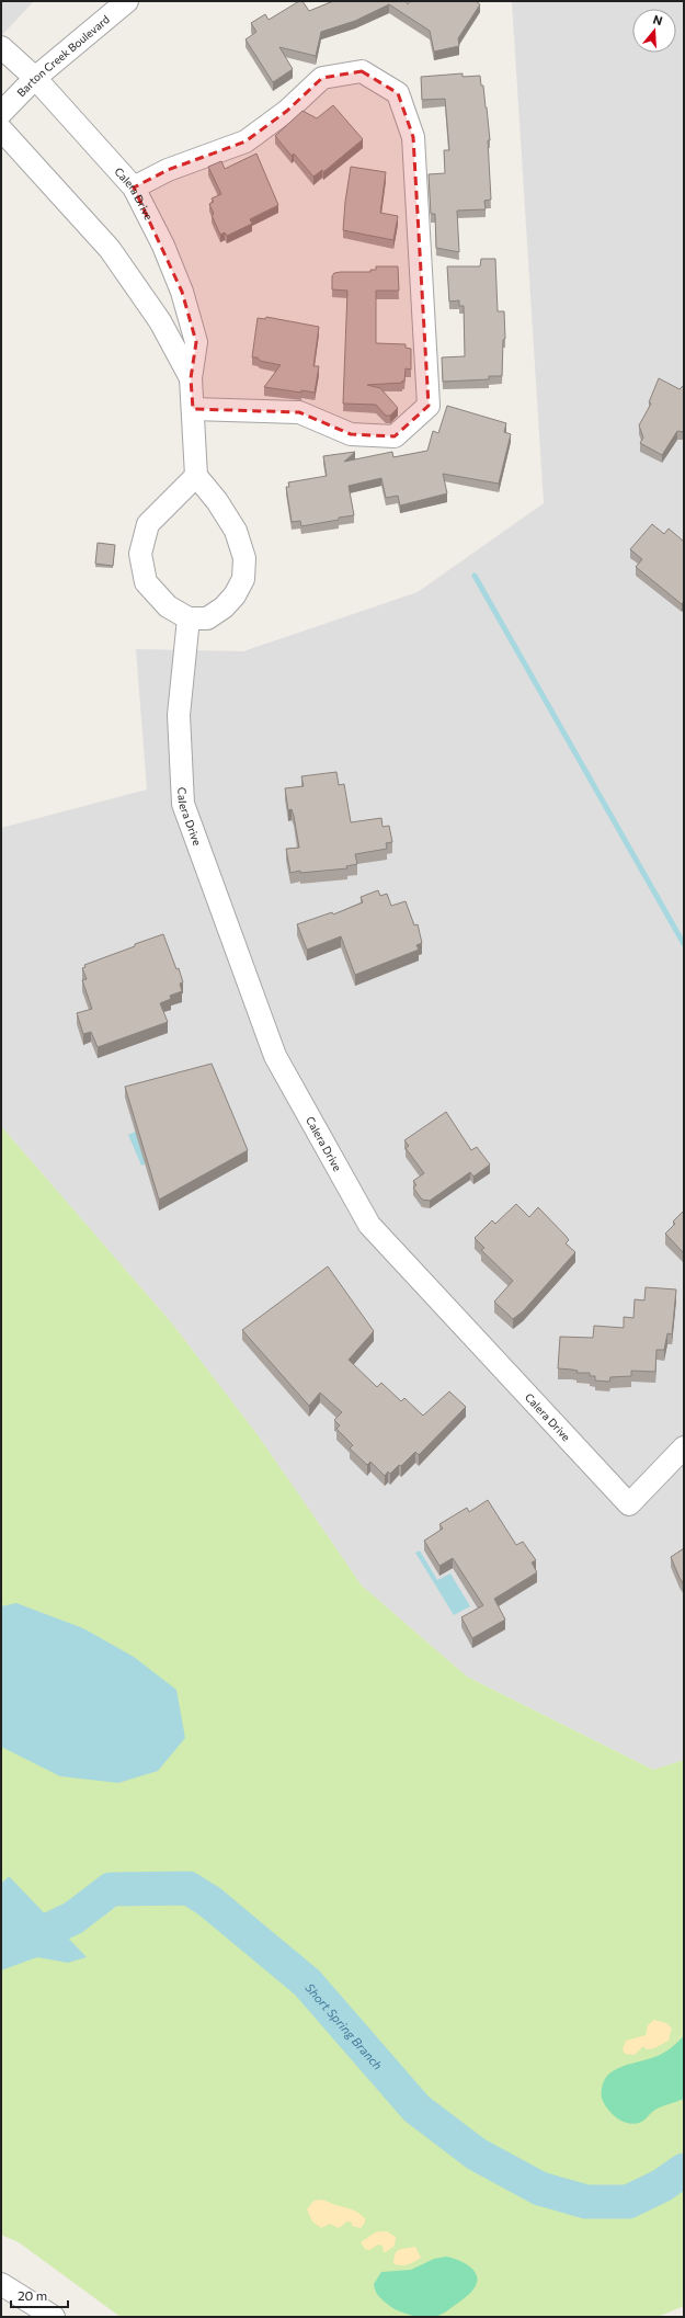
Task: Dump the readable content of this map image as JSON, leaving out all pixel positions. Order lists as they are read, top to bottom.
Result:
{
  "streets": {
    "street": ["Barton Creek Boulevard", "Calera Drive"]
  },
  "crossings": [
    ["Barton Creek Boulevard", "Calera Drive"]
  ],
  "water": ["Short Spring Branch"],
  "scale_bar": "20 m",
  "north": "top"
}
